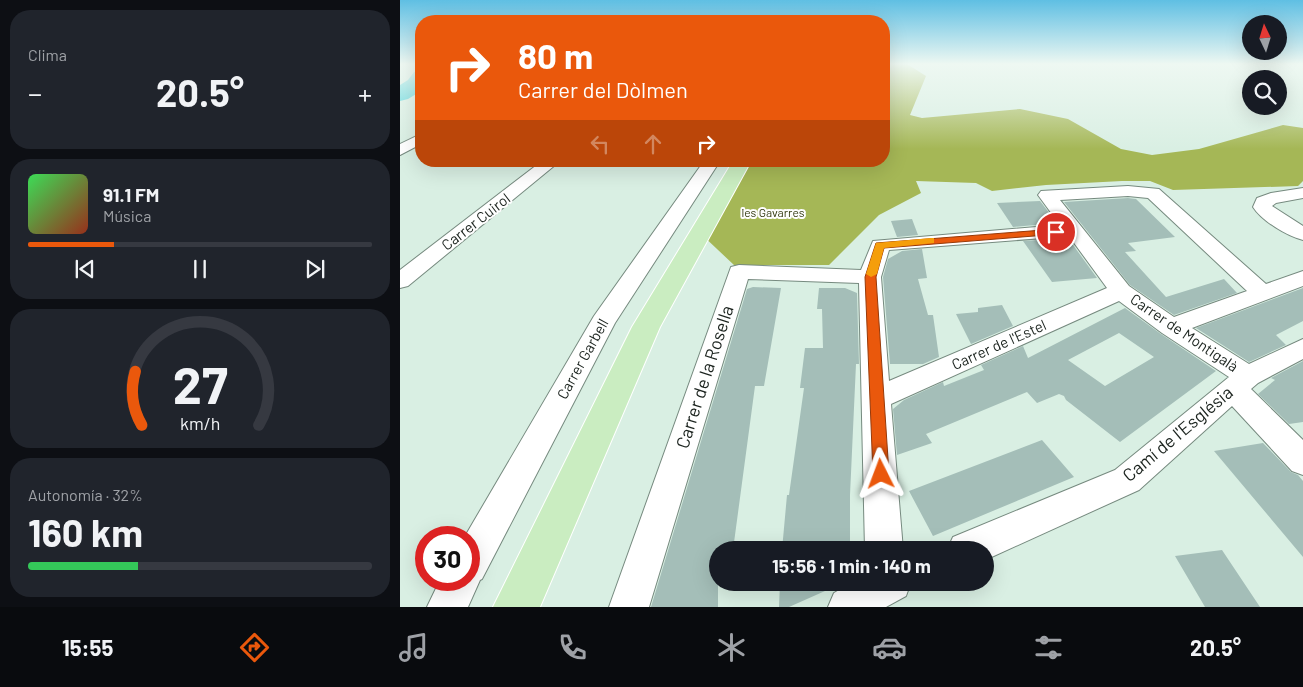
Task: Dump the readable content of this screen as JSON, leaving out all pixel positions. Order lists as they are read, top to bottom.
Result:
{
  "streets": {
    "street": [
      "Carrer Cuirol",
      "Carrer de Montigalà",
      "Carrer de l'Estel",
      "Carrer Garbell",
      "Carrer de la Rosella",
      "Camí de l'Església"
    ]
  },
  "crossings": [
    ["Carrer de Montigalà", "Carrer de l'Estel"],
    ["Carrer de Montigalà", "Camí de l'Església"]
  ],
  "parks": ["les Gavarres"],
  "north": "top",
  "page": {
    "tile": [
      "Clima",
      ["Autonomía · 32%", "160 km"]
    ],
    "turn": ["80 m", "Carrer del Dòlmen"],
    "heat": ["−", "20.5°", "+"],
    "song": ["91.1 FM", "Música"],
    "limit": "30",
    "trip": "15:56 · 1 min · 140 m",
    "tabs": ["15:55", "20.5°"],
    "gauge": ["27", "km/h"]
  }
}
